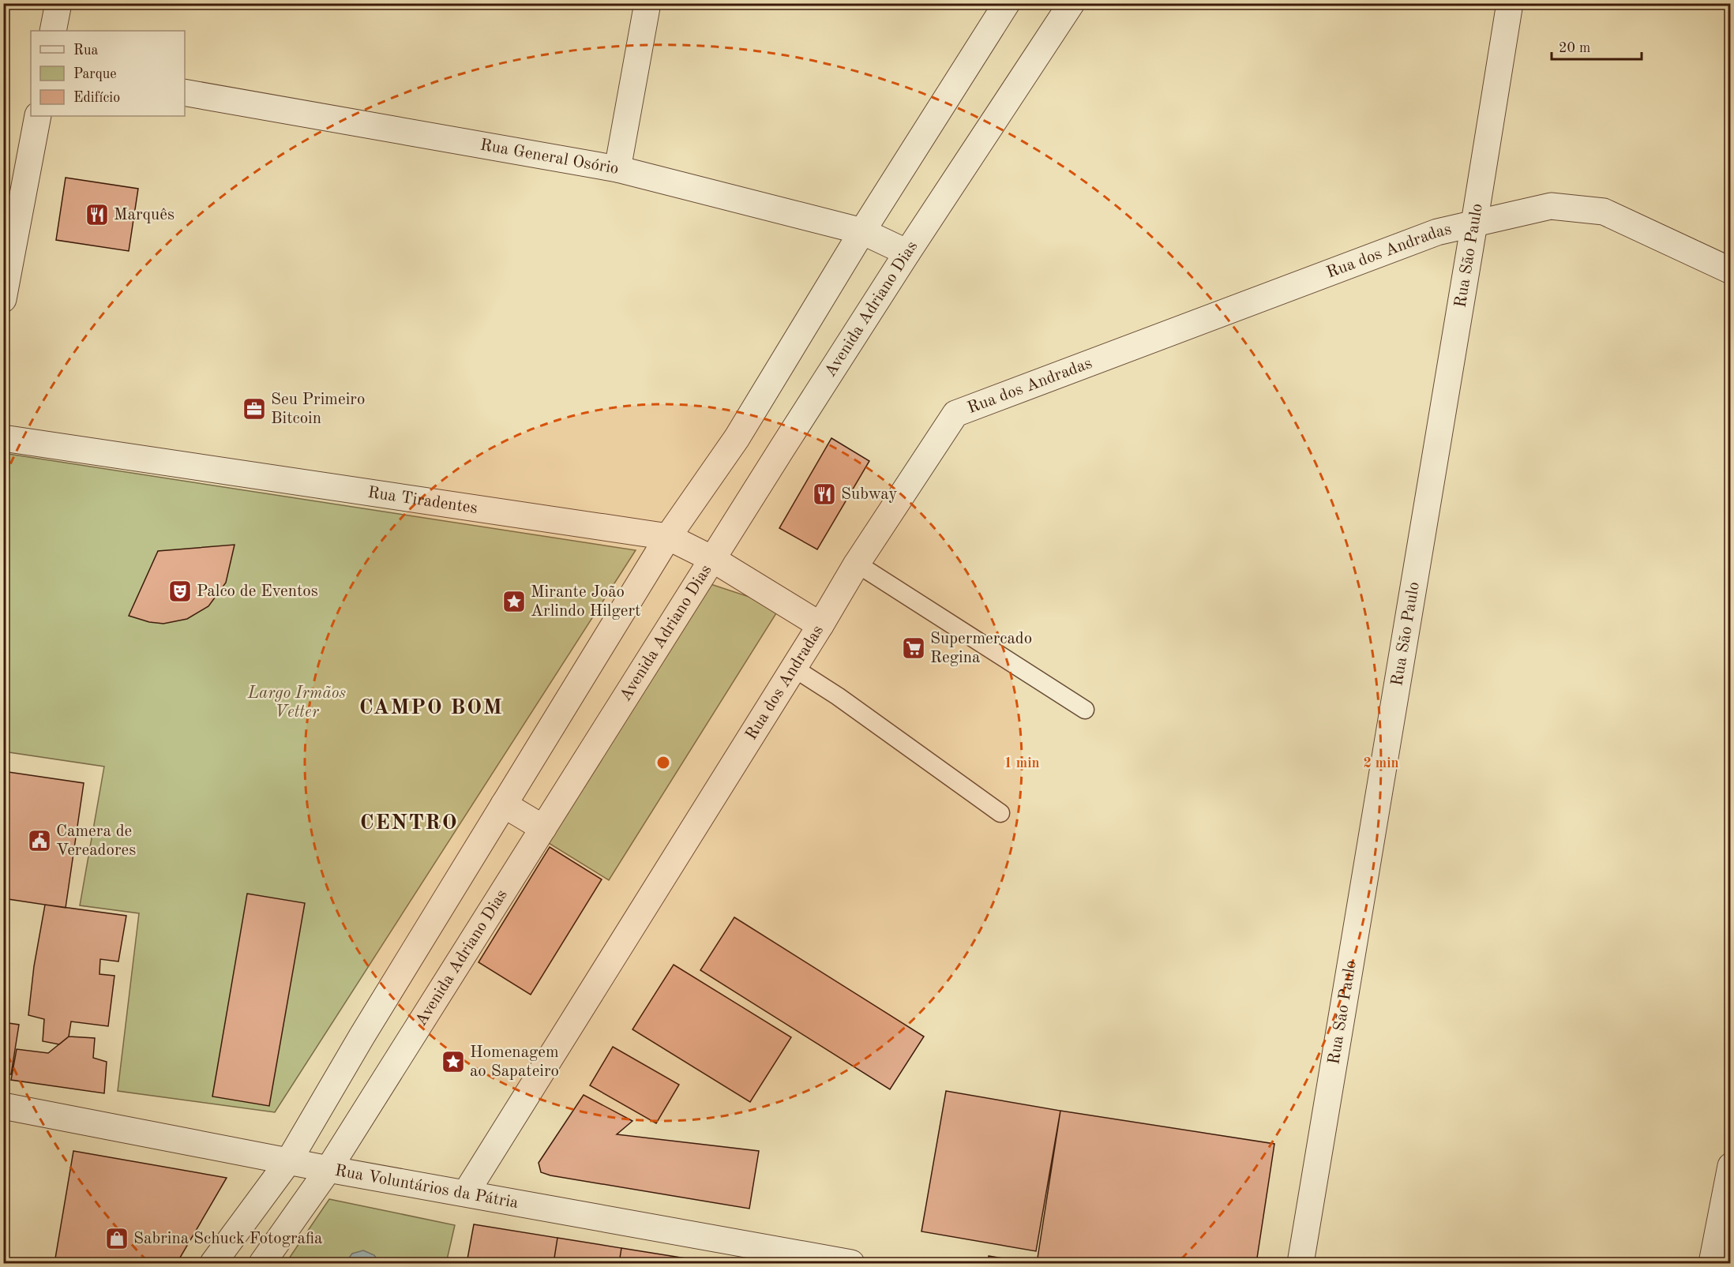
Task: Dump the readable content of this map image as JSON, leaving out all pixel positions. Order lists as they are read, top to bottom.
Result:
{
  "streets": {
    "street": [
      "Rua General Osório",
      "Rua dos Andradas",
      "Rua São Paulo",
      "Avenida Adriano Dias",
      "Rua Tiradentes",
      "Rua Voluntários da Pátria"
    ]
  },
  "crossings": [
    ["Rua General Osório", "Avenida Adriano Dias"],
    ["Rua dos Andradas", "Rua São Paulo"],
    ["Rua dos Andradas", "Rua Tiradentes"],
    ["Rua dos Andradas", "Rua Voluntários da Pátria"],
    ["Avenida Adriano Dias", "Rua Tiradentes"],
    ["Avenida Adriano Dias", "Rua Voluntários da Pátria"]
  ],
  "districts": ["CAMPO BOM", "CENTRO"],
  "parks": ["Largo Irmãos Vetter"],
  "places": {
    "restaurant": ["Marquês", "Subway"],
    "office": ["Seu Primeiro Bitcoin"],
    "theatre": ["Palco de Eventos"],
    "place": ["Mirante João Arlindo Hilgert", "Homenagem ao Sapateiro"],
    "supermarket": ["Supermercado Regina"],
    "public building": ["Camera de Vereadores"],
    "shop": ["Sabrina Schuck Fotografia"]
  },
  "legend": ["Rua", "Parque", "Edifício"],
  "scale_bar": "20 m",
  "rings": ["1 min", "2 min"]
}
